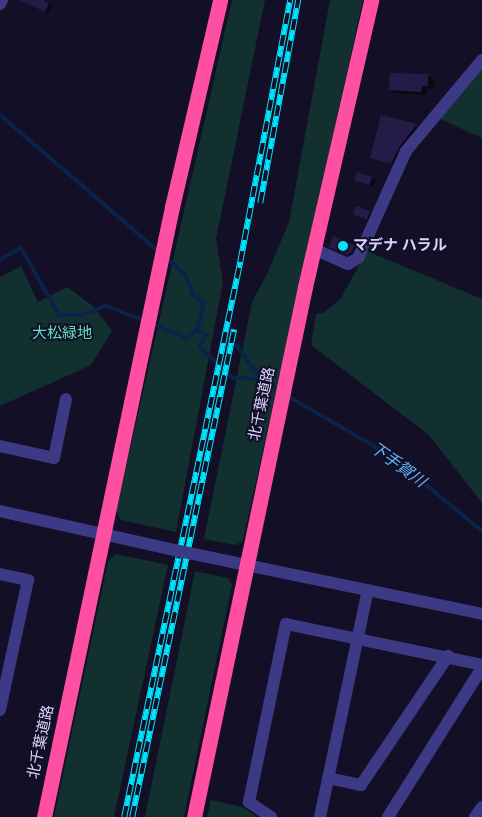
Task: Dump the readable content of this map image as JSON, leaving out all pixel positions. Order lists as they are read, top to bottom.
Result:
{
  "streets": {
    "highway": ["北千葉道路"]
  },
  "water": ["下手賀川"],
  "parks": ["大松緑地"],
  "places": ["マデナ ハラル"]
}
